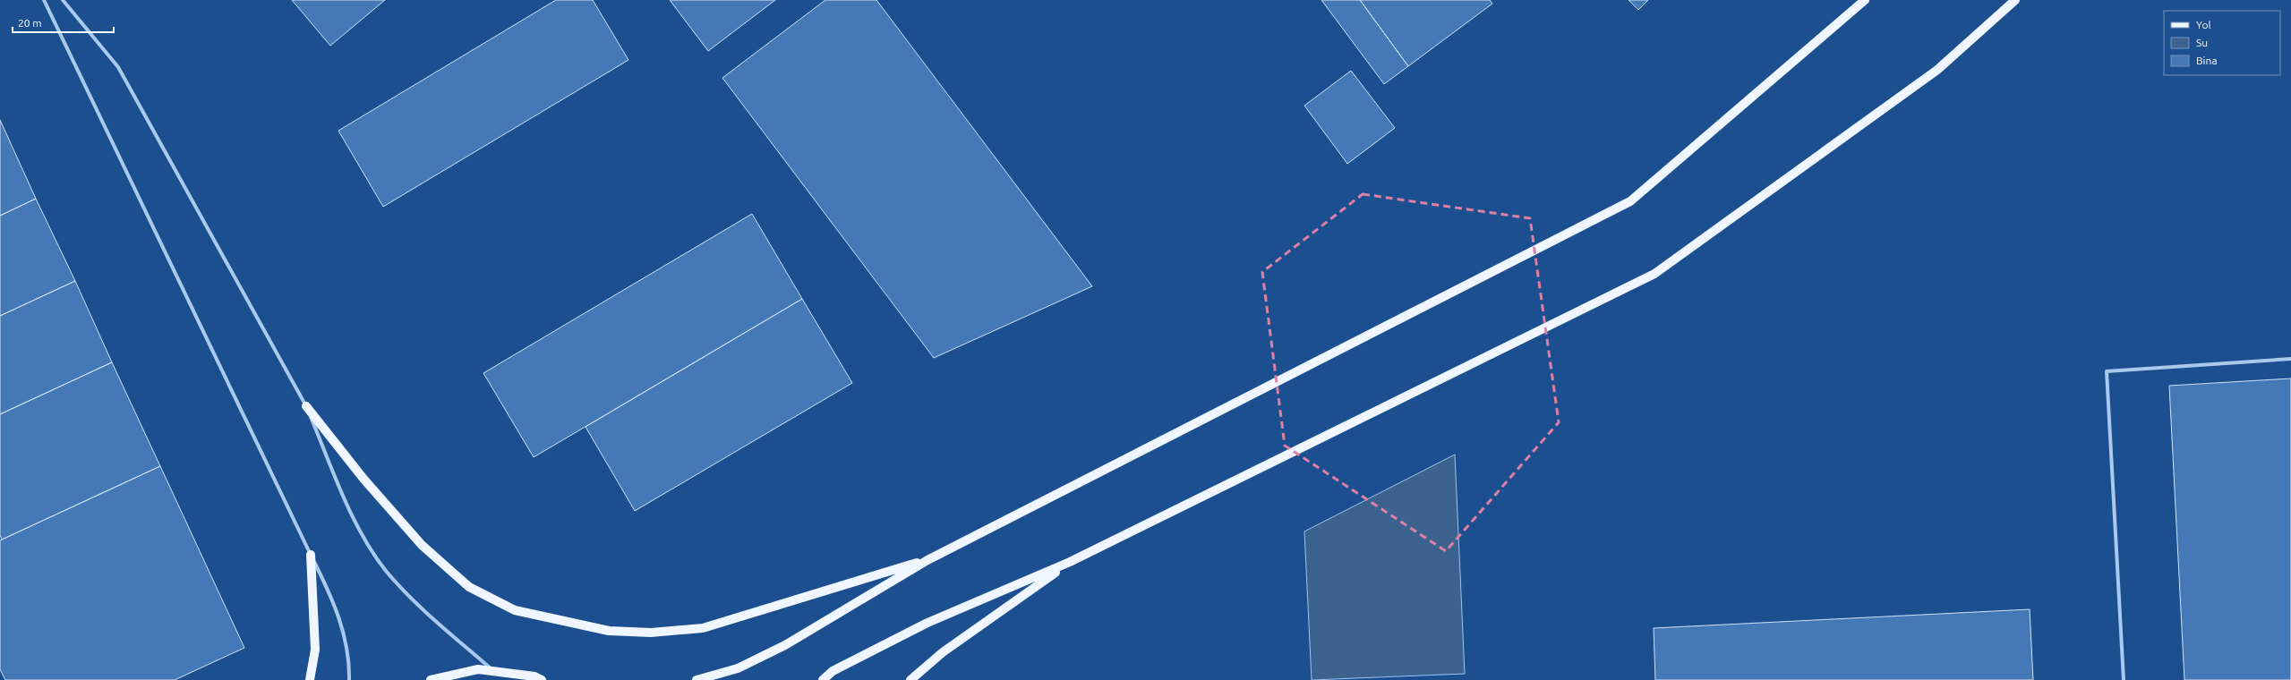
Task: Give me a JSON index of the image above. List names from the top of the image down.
{
  "legend": ["Yol", "Su", "Bina"],
  "scale_bar": "20 m"
}
